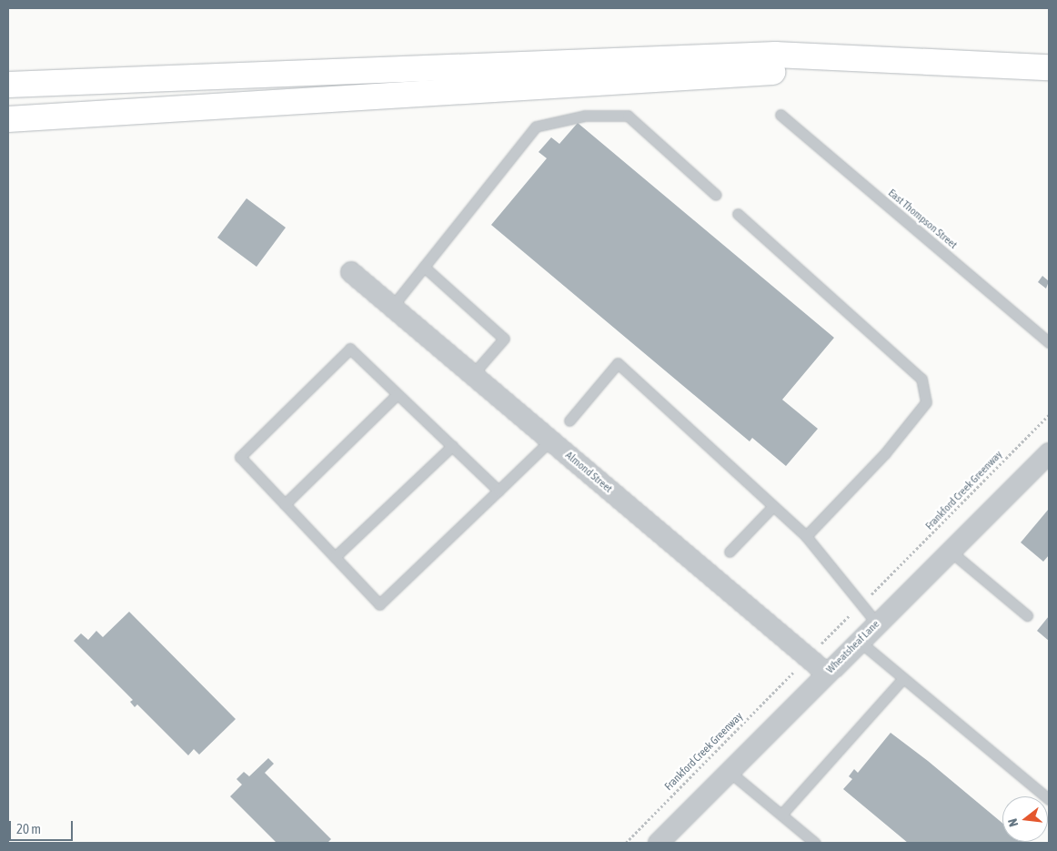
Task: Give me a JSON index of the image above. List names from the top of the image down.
{
  "streets": {
    "street": ["Almond Street", "Wheatsheaf Lane"],
    "lane": ["East Thompson Street"],
    "path": ["Frankford Creek Greenway"]
  },
  "crossings": [
    ["Almond Street", "Wheatsheaf Lane"]
  ],
  "scale_bar": "20 m",
  "north": "left"
}
